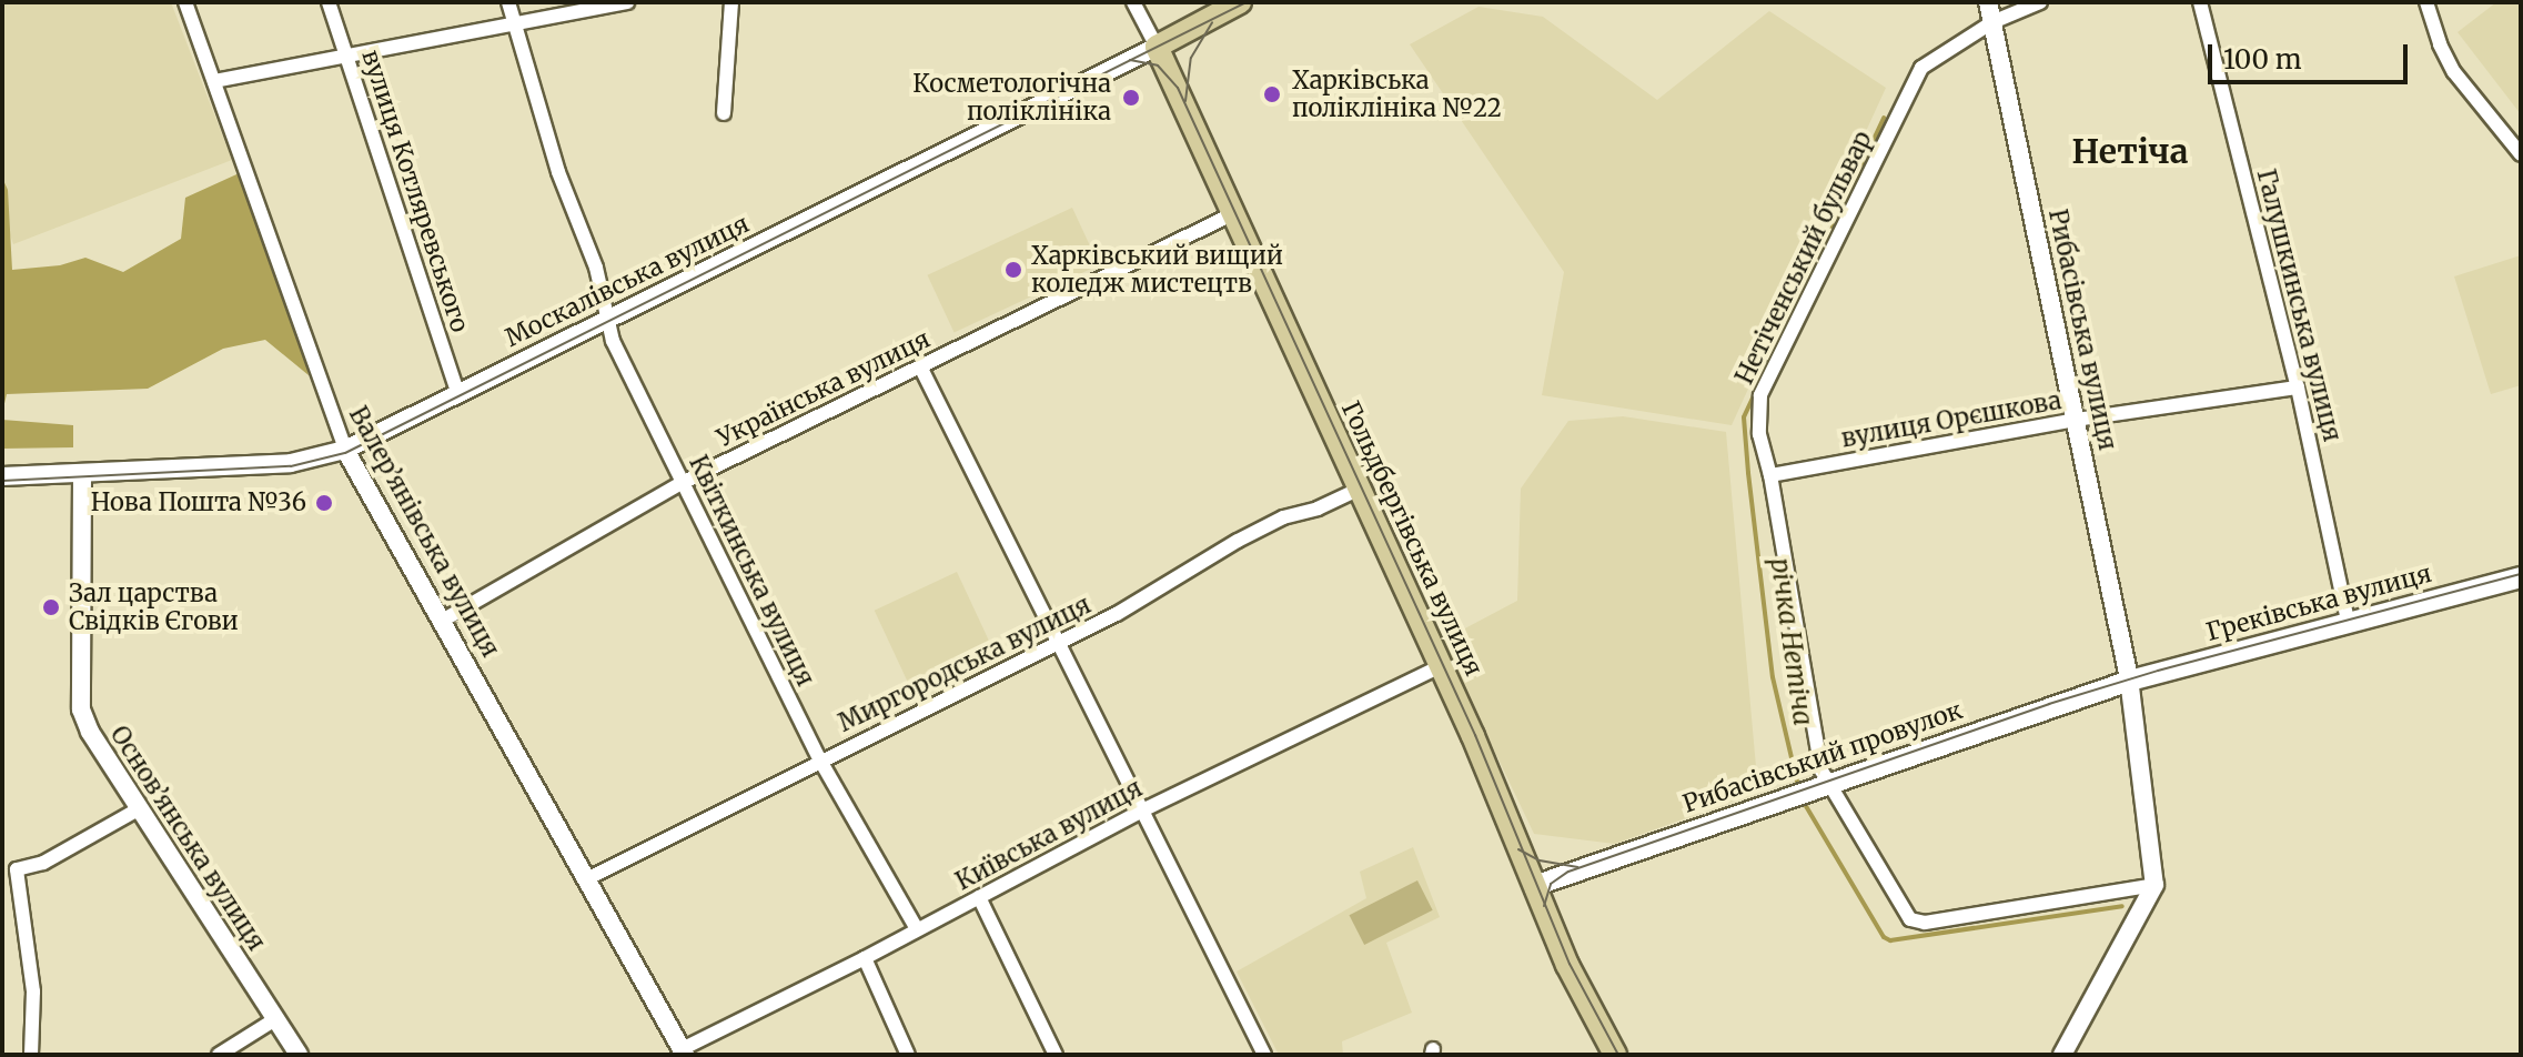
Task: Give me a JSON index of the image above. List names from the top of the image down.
{
  "streets": {
    "main road": [
      "Москалівська вулиця",
      "Гольдбергівська вулиця",
      "Греківська вулиця",
      "Рибасівський провулок"
    ],
    "street": [
      "вулиця Котляревського",
      "Нетіченський бульвар",
      "Галушкинська вулиця",
      "Рибасівська вулиця",
      "Українська вулиця",
      "вулиця Орєшкова",
      "Валер’янівська вулиця",
      "Квіткинська вулиця",
      "Миргородська вулиця",
      "Київська вулиця",
      "Основ’янська вулиця"
    ]
  },
  "crossings": [
    ["вулиця Котляревського", "Москалівська вулиця"],
    ["Нетіченський бульвар", "Рибасівська вулиця"],
    ["Нетіченський бульвар", "вулиця Орєшкова"],
    ["Нетіченський бульвар", "Рибасівський провулок"],
    ["Москалівська вулиця", "Валер’янівська вулиця"],
    ["Москалівська вулиця", "Гольдбергівська вулиця"],
    ["Москалівська вулиця", "Квіткинська вулиця"],
    ["Москалівська вулиця", "Основ’янська вулиця"],
    ["Галушкинська вулиця", "вулиця Орєшкова"],
    ["Галушкинська вулиця", "Греківська вулиця"],
    ["Рибасівська вулиця", "вулиця Орєшкова"],
    ["Рибасівська вулиця", "Греківська вулиця"],
    ["Рибасівська вулиця", "Рибасівський провулок"],
    ["Українська вулиця", "Валер’янівська вулиця"],
    ["Українська вулиця", "Гольдбергівська вулиця"],
    ["Українська вулиця", "Квіткинська вулиця"],
    ["Валер’янівська вулиця", "Миргородська вулиця"],
    ["Валер’янівська вулиця", "Київська вулиця"],
    ["Гольдбергівська вулиця", "Миргородська вулиця"],
    ["Гольдбергівська вулиця", "Рибасівський провулок"],
    ["Гольдбергівська вулиця", "Київська вулиця"],
    ["Квіткинська вулиця", "Миргородська вулиця"],
    ["Квіткинська вулиця", "Київська вулиця"],
    ["Греківська вулиця", "Рибасівський провулок"]
  ],
  "districts": ["Нетіча"],
  "water": ["річка Нетіча"],
  "places": [
    "Харківська поліклініка №22",
    "Косметологічна поліклініка",
    "Харківський вищий коледж мистецтв",
    "Нова Пошта №36",
    "Зал царства Свідків Єгови"
  ],
  "scale_bar": "100 m"
}
